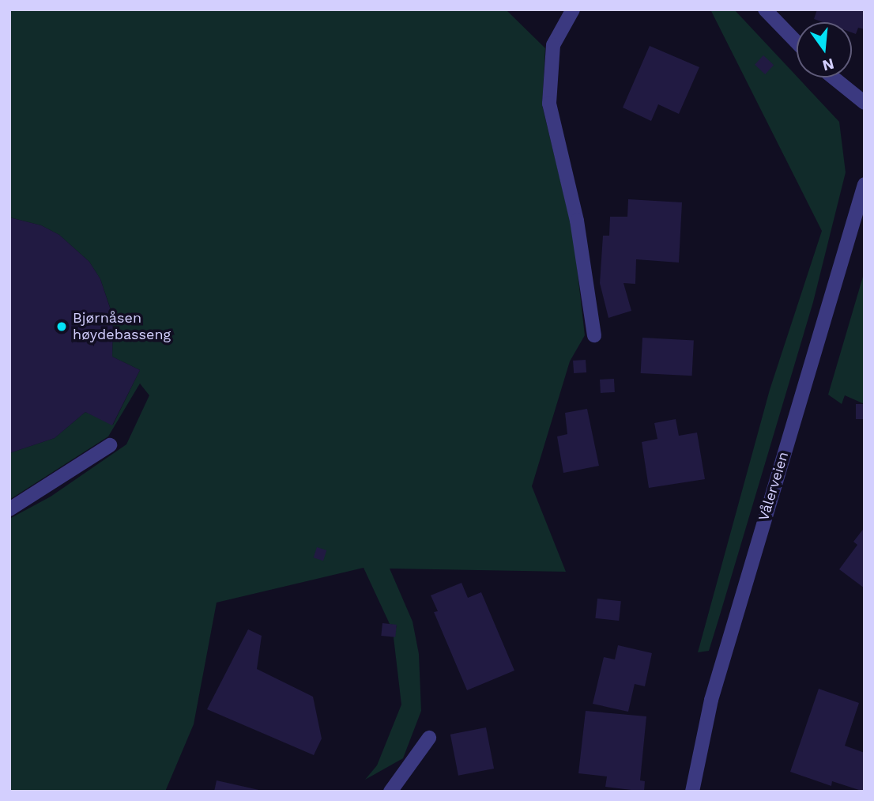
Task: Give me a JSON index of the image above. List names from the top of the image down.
{
  "streets": {
    "street": ["Vålerveien"]
  },
  "places": ["Bjørnåsen høydebasseng"],
  "north": "bottom"
}
